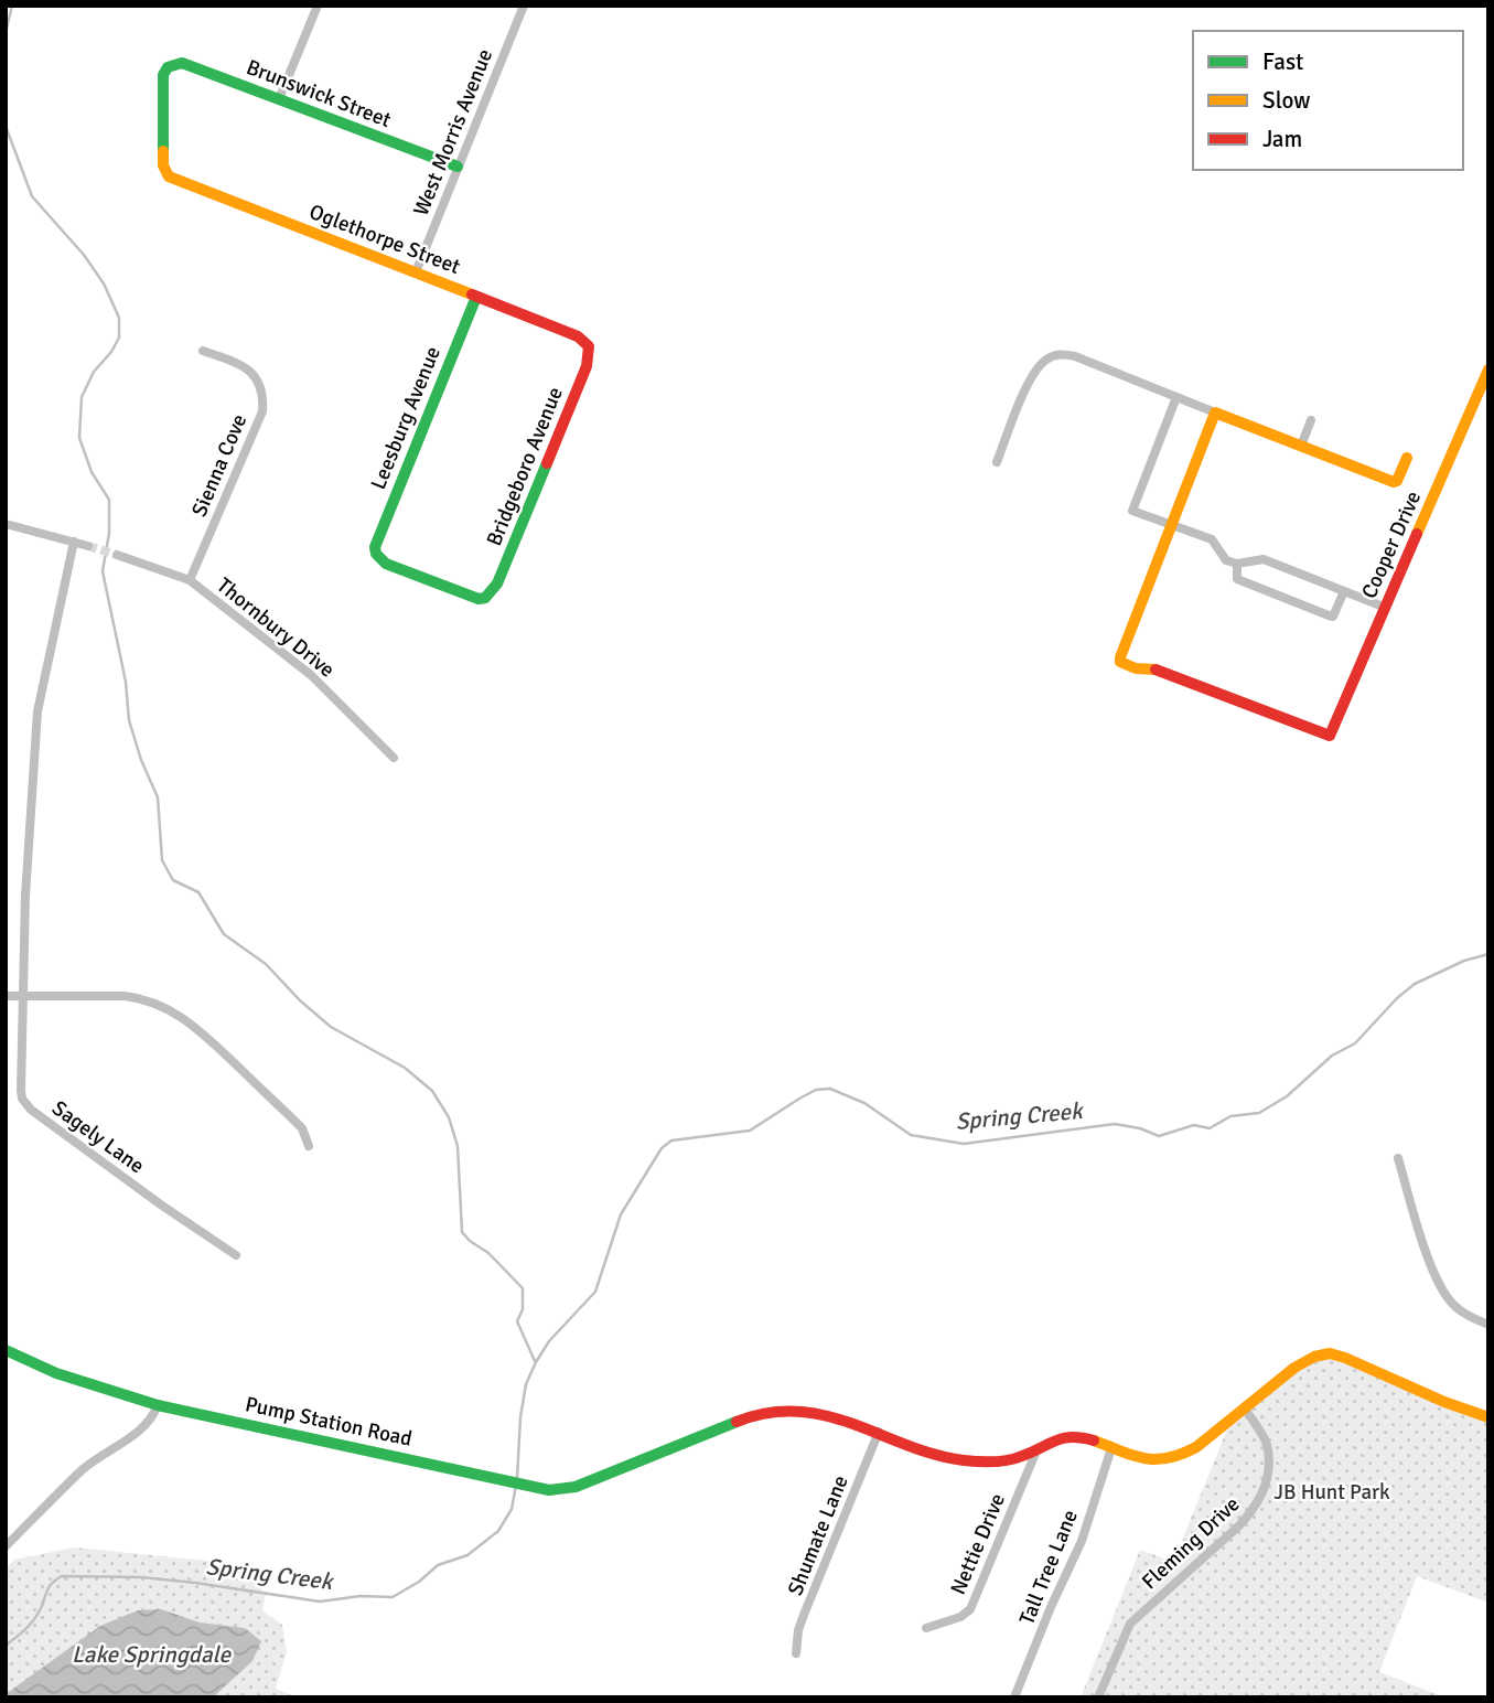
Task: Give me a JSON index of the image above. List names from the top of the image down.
{
  "streets": {
    "street": [
      "Brunswick Street",
      "West Morris Avenue",
      "Oglethorpe Street",
      "Leesburg Avenue",
      "Sienna Cove",
      "Bridgeboro Avenue",
      "Cooper Drive",
      "Thornbury Drive",
      "Sagely Lane",
      "Pump Station Road",
      "Shumate Lane",
      "Fleming Drive",
      "Nettie Drive",
      "Tall Tree Lane"
    ]
  },
  "crossings": [
    ["Brunswick Street", "West Morris Avenue"],
    ["Brunswick Street", "Oglethorpe Street"],
    ["West Morris Avenue", "Oglethorpe Street"],
    ["Oglethorpe Street", "Leesburg Avenue"],
    ["Oglethorpe Street", "Bridgeboro Avenue"],
    ["Leesburg Avenue", "Bridgeboro Avenue"],
    ["Sienna Cove", "Thornbury Drive"],
    ["Pump Station Road", "Shumate Lane"],
    ["Pump Station Road", "Fleming Drive"],
    ["Pump Station Road", "Nettie Drive"],
    ["Pump Station Road", "Tall Tree Lane"]
  ],
  "water": ["Spring Creek", "Lake Springdale"],
  "parks": ["JB Hunt Park"],
  "legend": ["Fast", "Slow", "Jam"]
}
